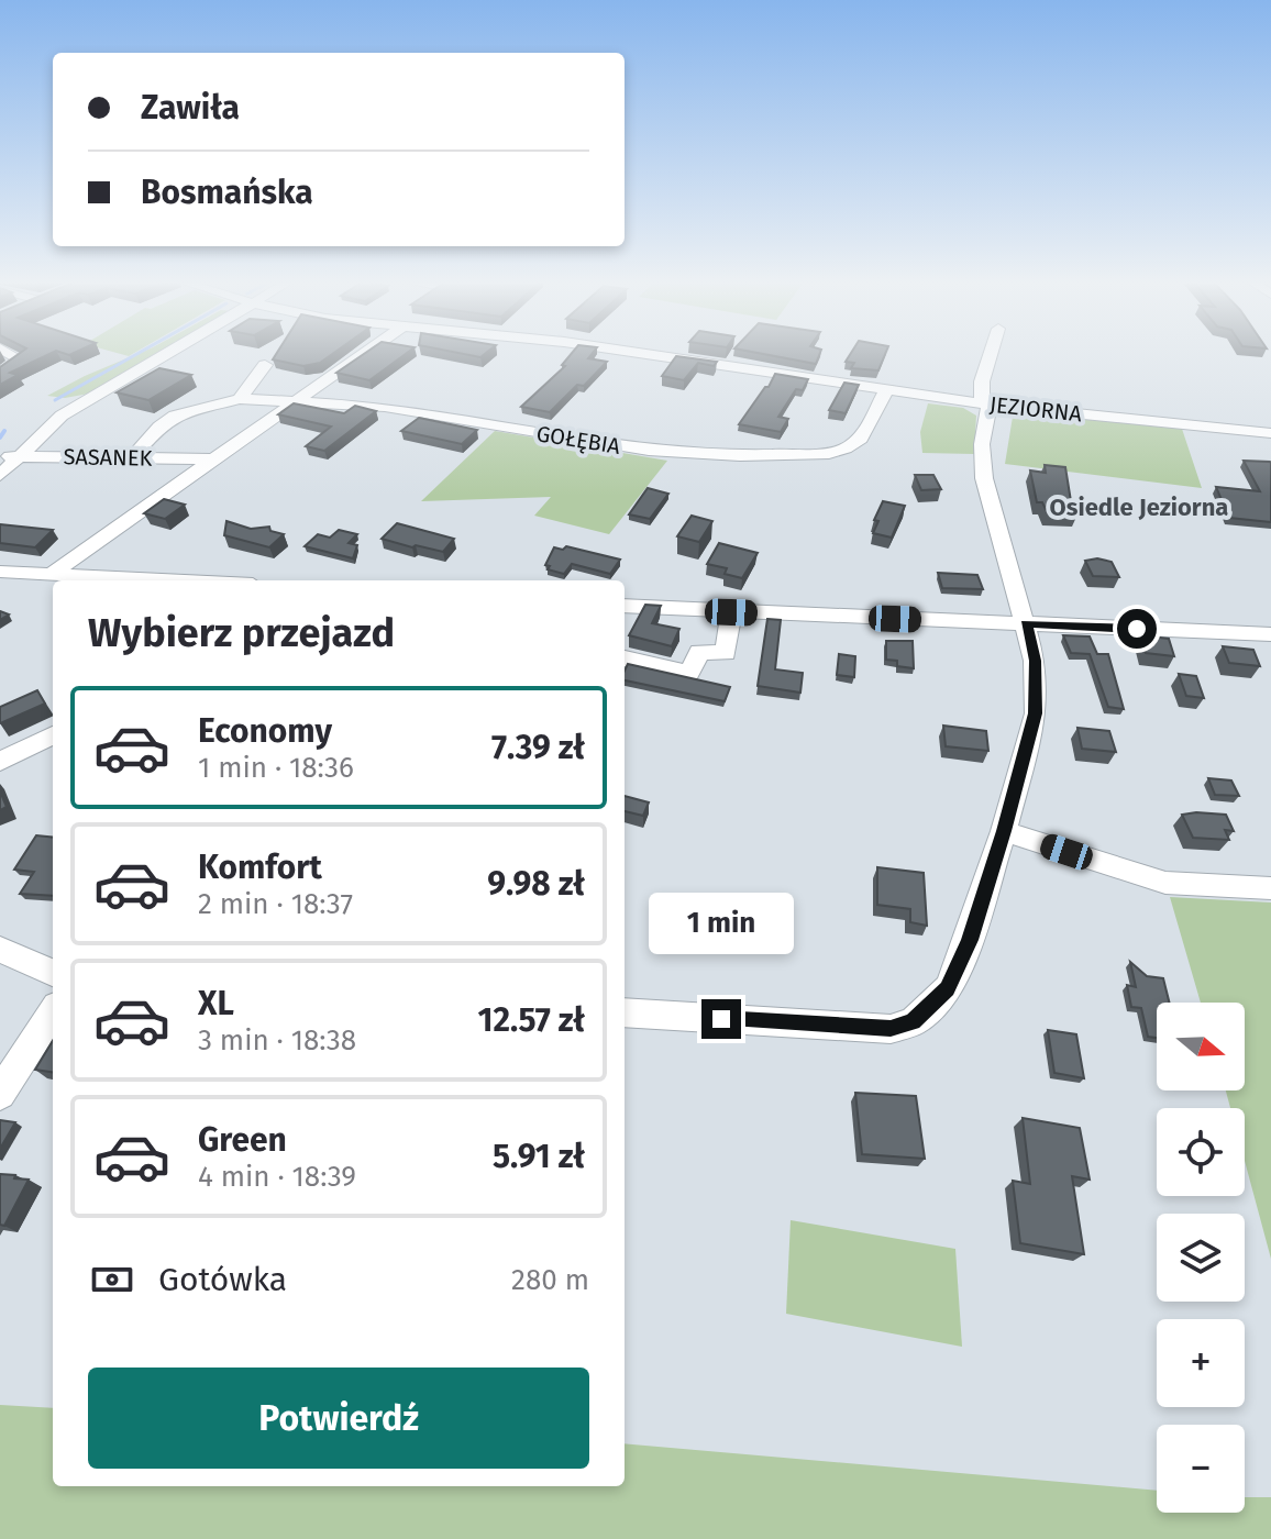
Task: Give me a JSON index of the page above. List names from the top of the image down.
{
  "streets": {
    "street": ["JEZIORNA", "GOŁĘBIA", "SASANEK"]
  },
  "crossings": [
    ["JEZIORNA", "GOŁĘBIA"],
    ["GOŁĘBIA", "SASANEK"]
  ],
  "districts": ["Osiedle Jeziorna"],
  "north": "right",
  "page": {
    "banner": ["Zawiła", "Bosmańska"],
    "heading": "Wybierz przejazd",
    "list": [
      {
        "name": "Economy",
        "note": "1 min · 18:36",
        "value": "7.39 zł"
      },
      {
        "name": "Komfort",
        "note": "2 min · 18:37",
        "value": "9.98 zł"
      },
      {
        "name": "XL",
        "note": "3 min · 18:38",
        "value": "12.57 zł"
      },
      {
        "name": "Green",
        "note": "4 min · 18:39",
        "value": "5.91 zł"
      }
    ],
    "bubble": "1 min",
    "map_buttons": ["+", "−"],
    "pay": ["Gotówka", "280 m"],
    "buttons": "Potwierdź"
  }
}
